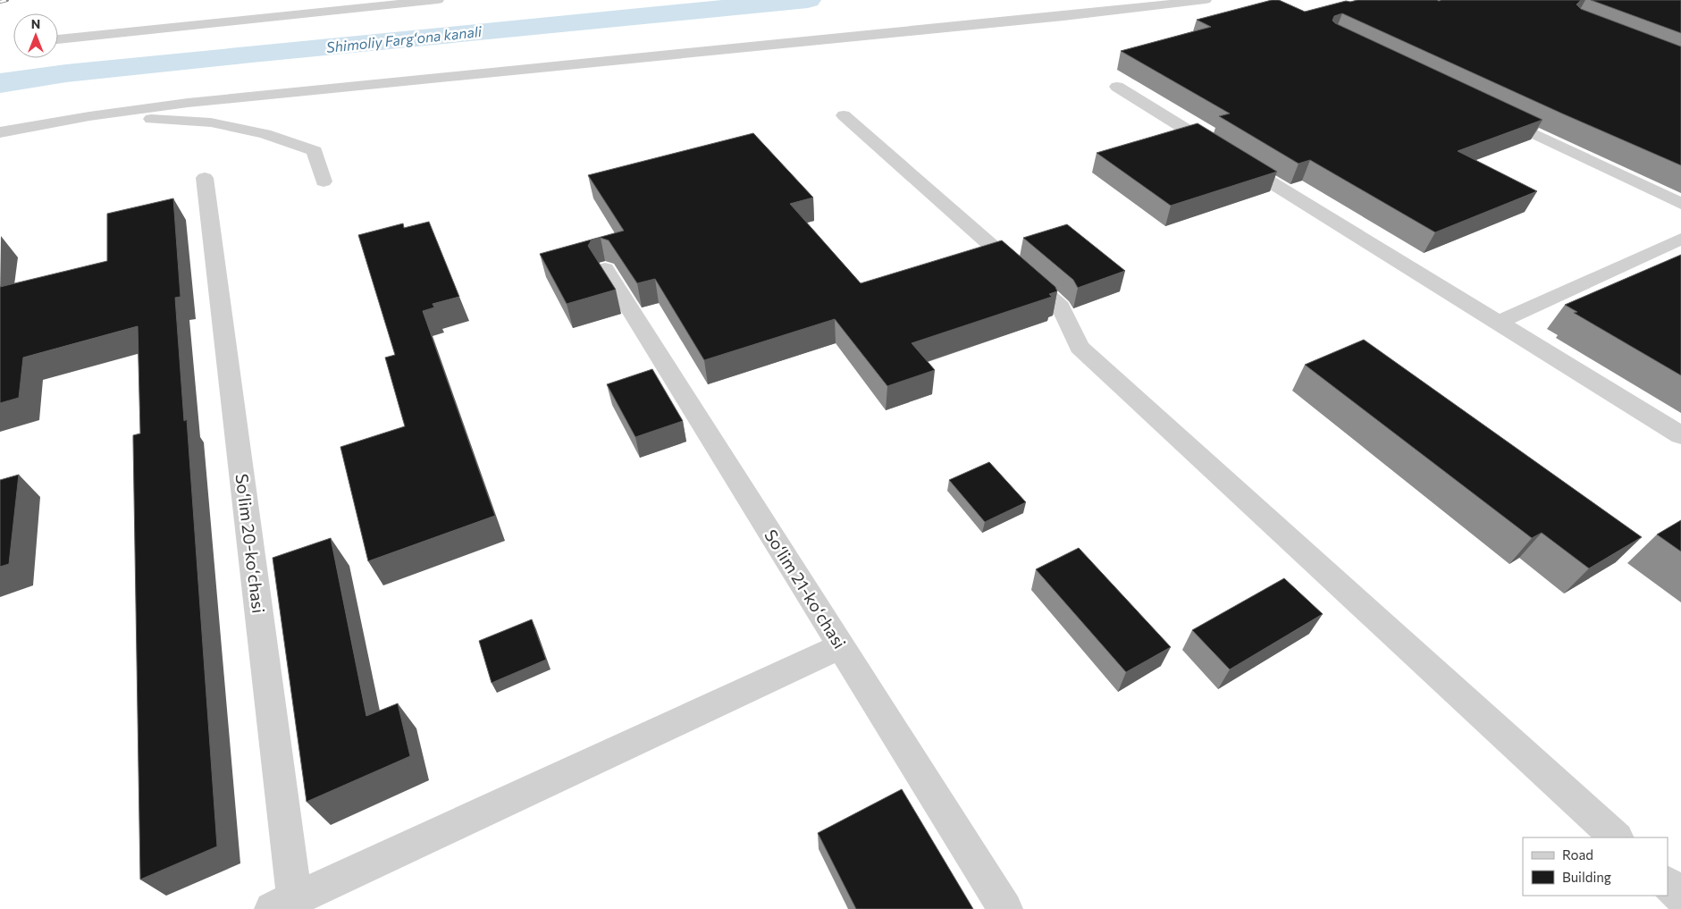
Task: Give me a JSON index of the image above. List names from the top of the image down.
{
  "streets": {
    "street": ["Soʻlim 20-koʻchasi", "Soʻlim 21-koʻchasi"]
  },
  "water": ["Shimoliy Fargʻona kanali"],
  "legend": ["Road", "Building"],
  "north": "top"
}
